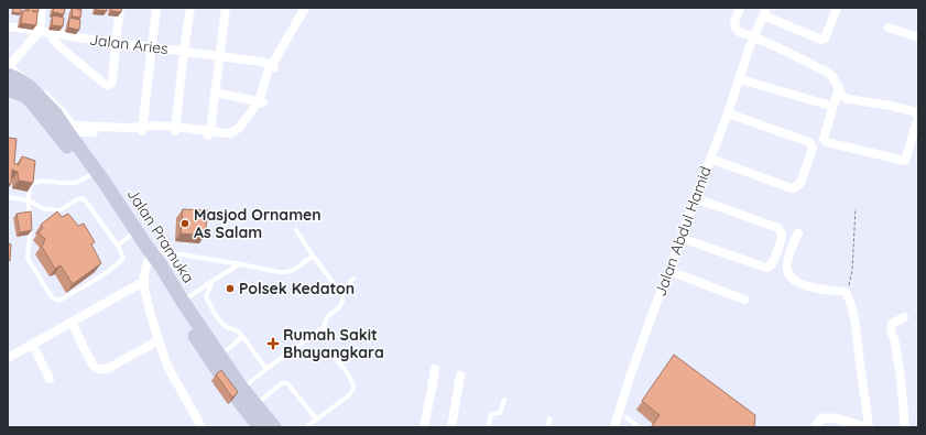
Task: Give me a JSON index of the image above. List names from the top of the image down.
{
  "streets": {
    "main road": ["Jalan Pramuka"],
    "street": ["Jalan Aries", "Jalan Abdul Hamid"]
  },
  "places": {
    "other": ["Masjod Ornamen As Salam", "Polsek Kedaton"],
    "health": ["Rumah Sakit Bhayangkara"]
  }
}
